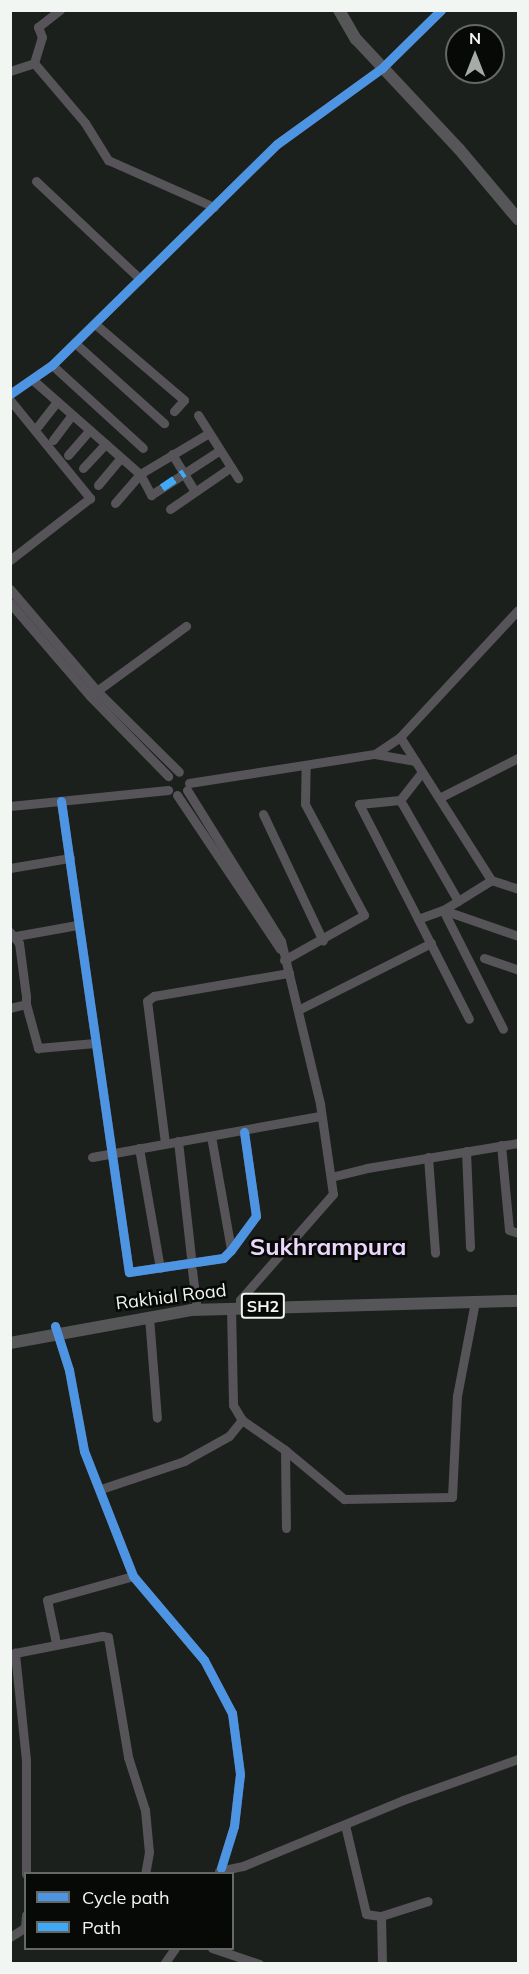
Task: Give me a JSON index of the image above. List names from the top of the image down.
{
  "streets": {
    "main road": ["Rakhial Road", "SH2"]
  },
  "districts": ["Sukhrampura"],
  "legend": ["Cycle path", "Path"],
  "north": "top"
}
